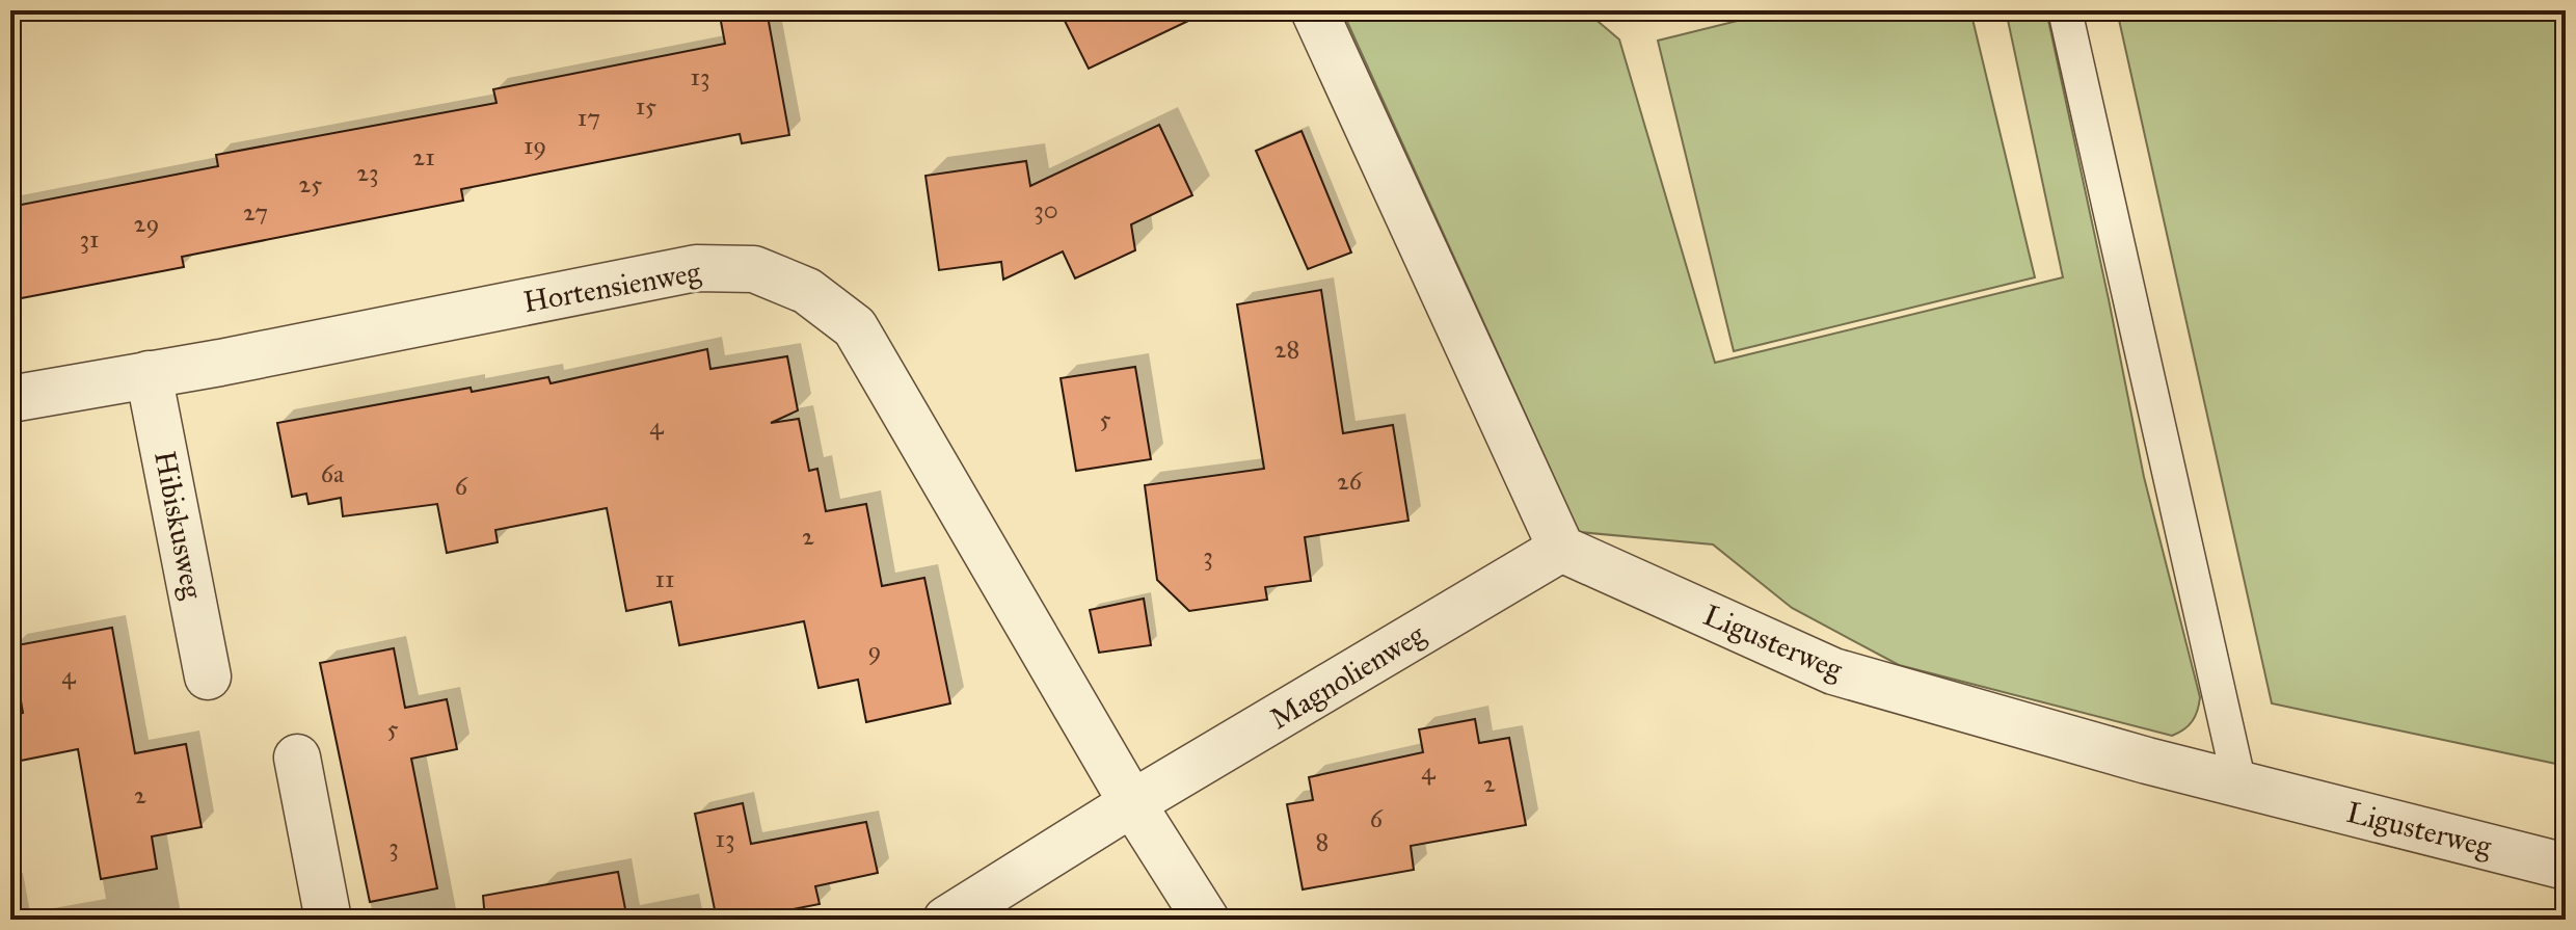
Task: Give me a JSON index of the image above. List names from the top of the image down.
{
  "streets": {
    "street": [
      "Hortensienweg",
      "Hibiskusweg",
      "Ligusterweg",
      "Magnolienweg"
    ]
  },
  "crossings": [
    ["Hortensienweg", "Hibiskusweg"],
    ["Hortensienweg", "Magnolienweg"],
    ["Ligusterweg", "Magnolienweg"]
  ],
  "house_numbers": [
    "13",
    "15",
    "17",
    "19",
    "21",
    "23",
    "25",
    "30",
    "27",
    "29",
    "31",
    "28",
    "5",
    "4",
    "6a",
    "26",
    "6",
    "2",
    "3",
    "11",
    "9",
    "4",
    "5",
    "4",
    "2",
    "2",
    "6",
    "13",
    "8",
    "3"
  ]
}
